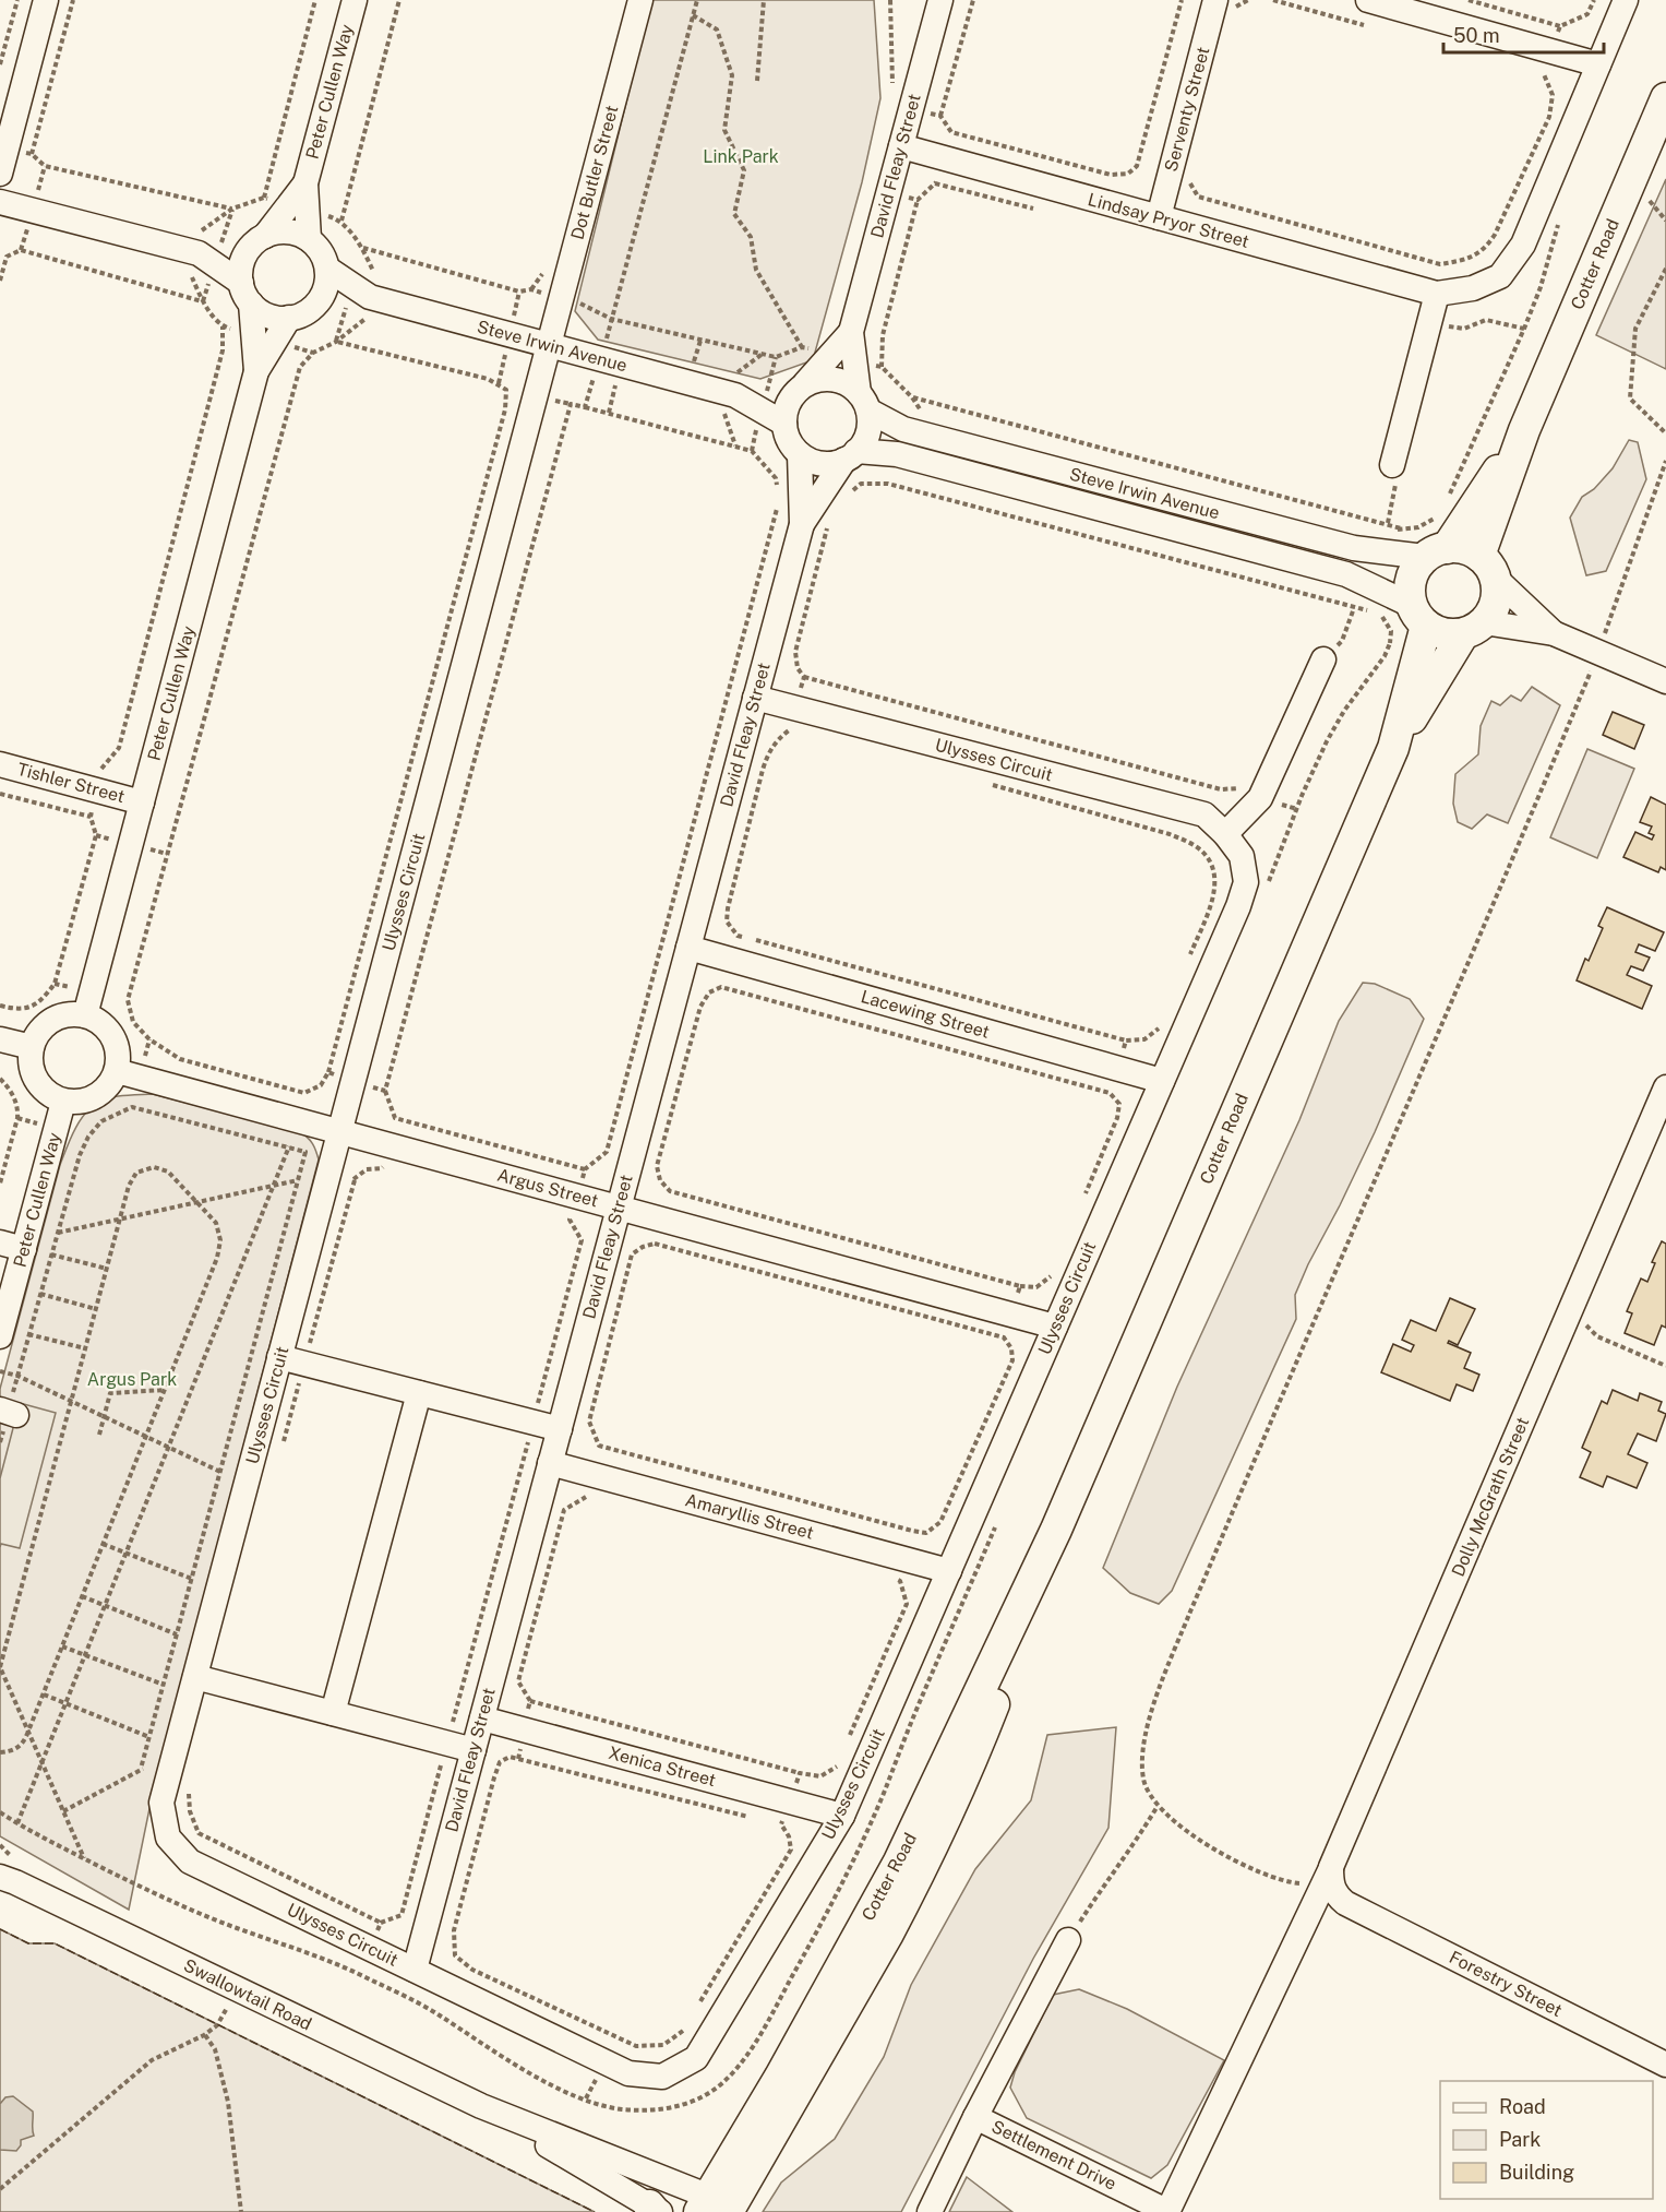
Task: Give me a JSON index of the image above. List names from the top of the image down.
{
  "streets": {
    "main road": ["Cotter Road"],
    "street": [
      "Peter Cullen Way",
      "Serventy Street",
      "David Fleay Street",
      "Dot Butler Street",
      "Lindsay Pryor Street",
      "Steve Irwin Avenue",
      "Ulysses Circuit",
      "Tishler Street",
      "Lacewing Street",
      "Argus Street",
      "Dolly McGrath Street",
      "Amaryllis Street",
      "Xenica Street",
      "Forestry Street",
      "Swallowtail Road",
      "Settlement Drive"
    ]
  },
  "crossings": [
    ["Peter Cullen Way", "Steve Irwin Avenue"],
    ["Peter Cullen Way", "Tishler Street"],
    ["Peter Cullen Way", "Argus Street"],
    ["Serventy Street", "Lindsay Pryor Street"],
    ["David Fleay Street", "Lindsay Pryor Street"],
    ["David Fleay Street", "Steve Irwin Avenue"],
    ["David Fleay Street", "Ulysses Circuit"],
    ["David Fleay Street", "Lacewing Street"],
    ["David Fleay Street", "Argus Street"],
    ["David Fleay Street", "Amaryllis Street"],
    ["David Fleay Street", "Xenica Street"],
    ["Dot Butler Street", "Steve Irwin Avenue"],
    ["Dot Butler Street", "Ulysses Circuit"],
    ["Cotter Road", "Steve Irwin Avenue"],
    ["Cotter Road", "Swallowtail Road"],
    ["Steve Irwin Avenue", "Ulysses Circuit"],
    ["Ulysses Circuit", "Lacewing Street"],
    ["Ulysses Circuit", "Argus Street"],
    ["Ulysses Circuit", "Amaryllis Street"],
    ["Ulysses Circuit", "Xenica Street"],
    ["Dolly McGrath Street", "Forestry Street"],
    ["Dolly McGrath Street", "Settlement Drive"]
  ],
  "parks": ["Link Park", "Argus Park"],
  "legend": ["Road", "Park", "Building"],
  "scale_bar": "50 m"
}
